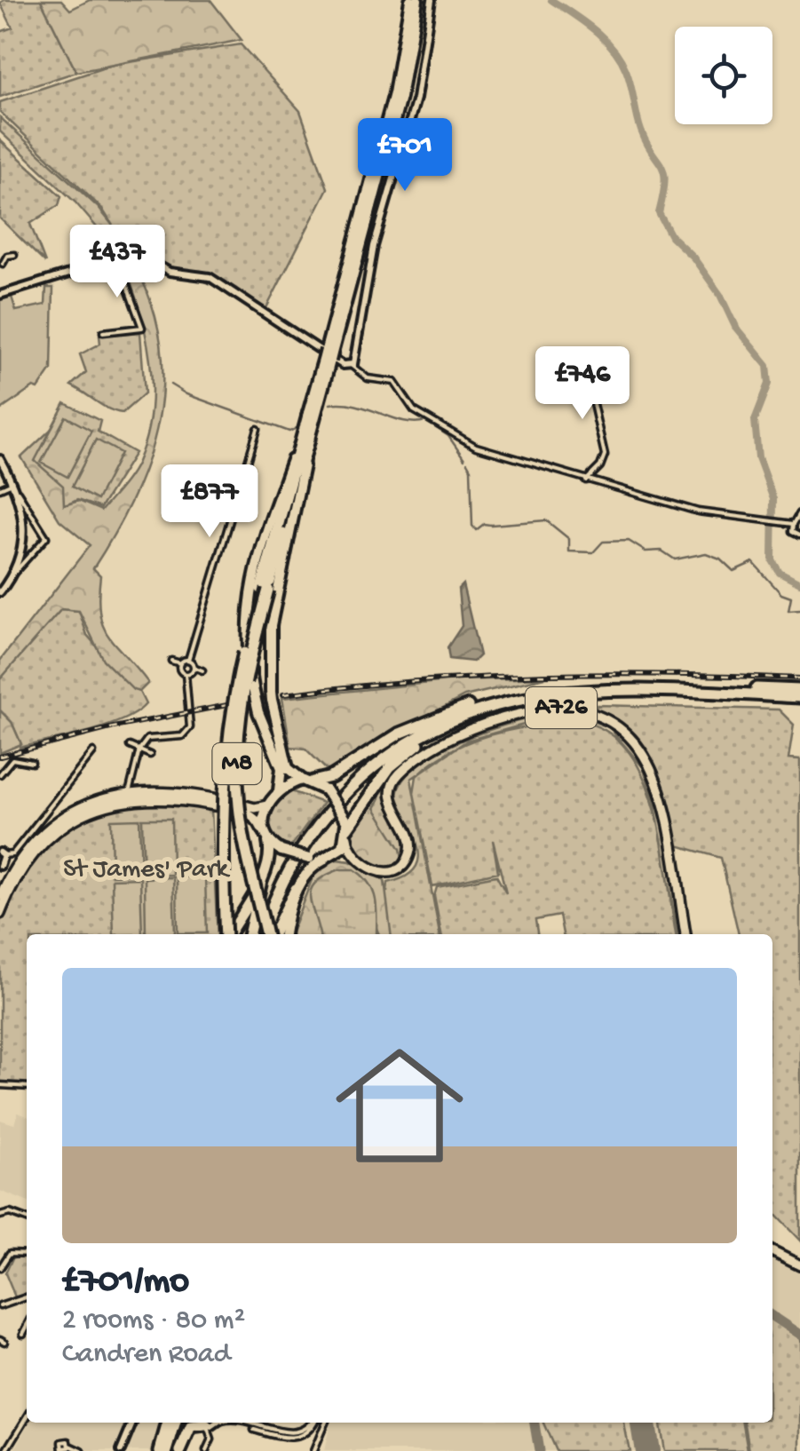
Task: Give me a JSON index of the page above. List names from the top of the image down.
{
  "streets": {
    "highway": ["M8"],
    "main road": ["A726"]
  },
  "parks": ["St James' Park"],
  "page": {
    "price": [
      "£701",
      "£437",
      "£746",
      "£877"
    ],
    "list": [
      {
        "name": "£701/mo",
        "note": "2 rooms · 80 m² · Candren Road"
      }
    ]
  }
}
